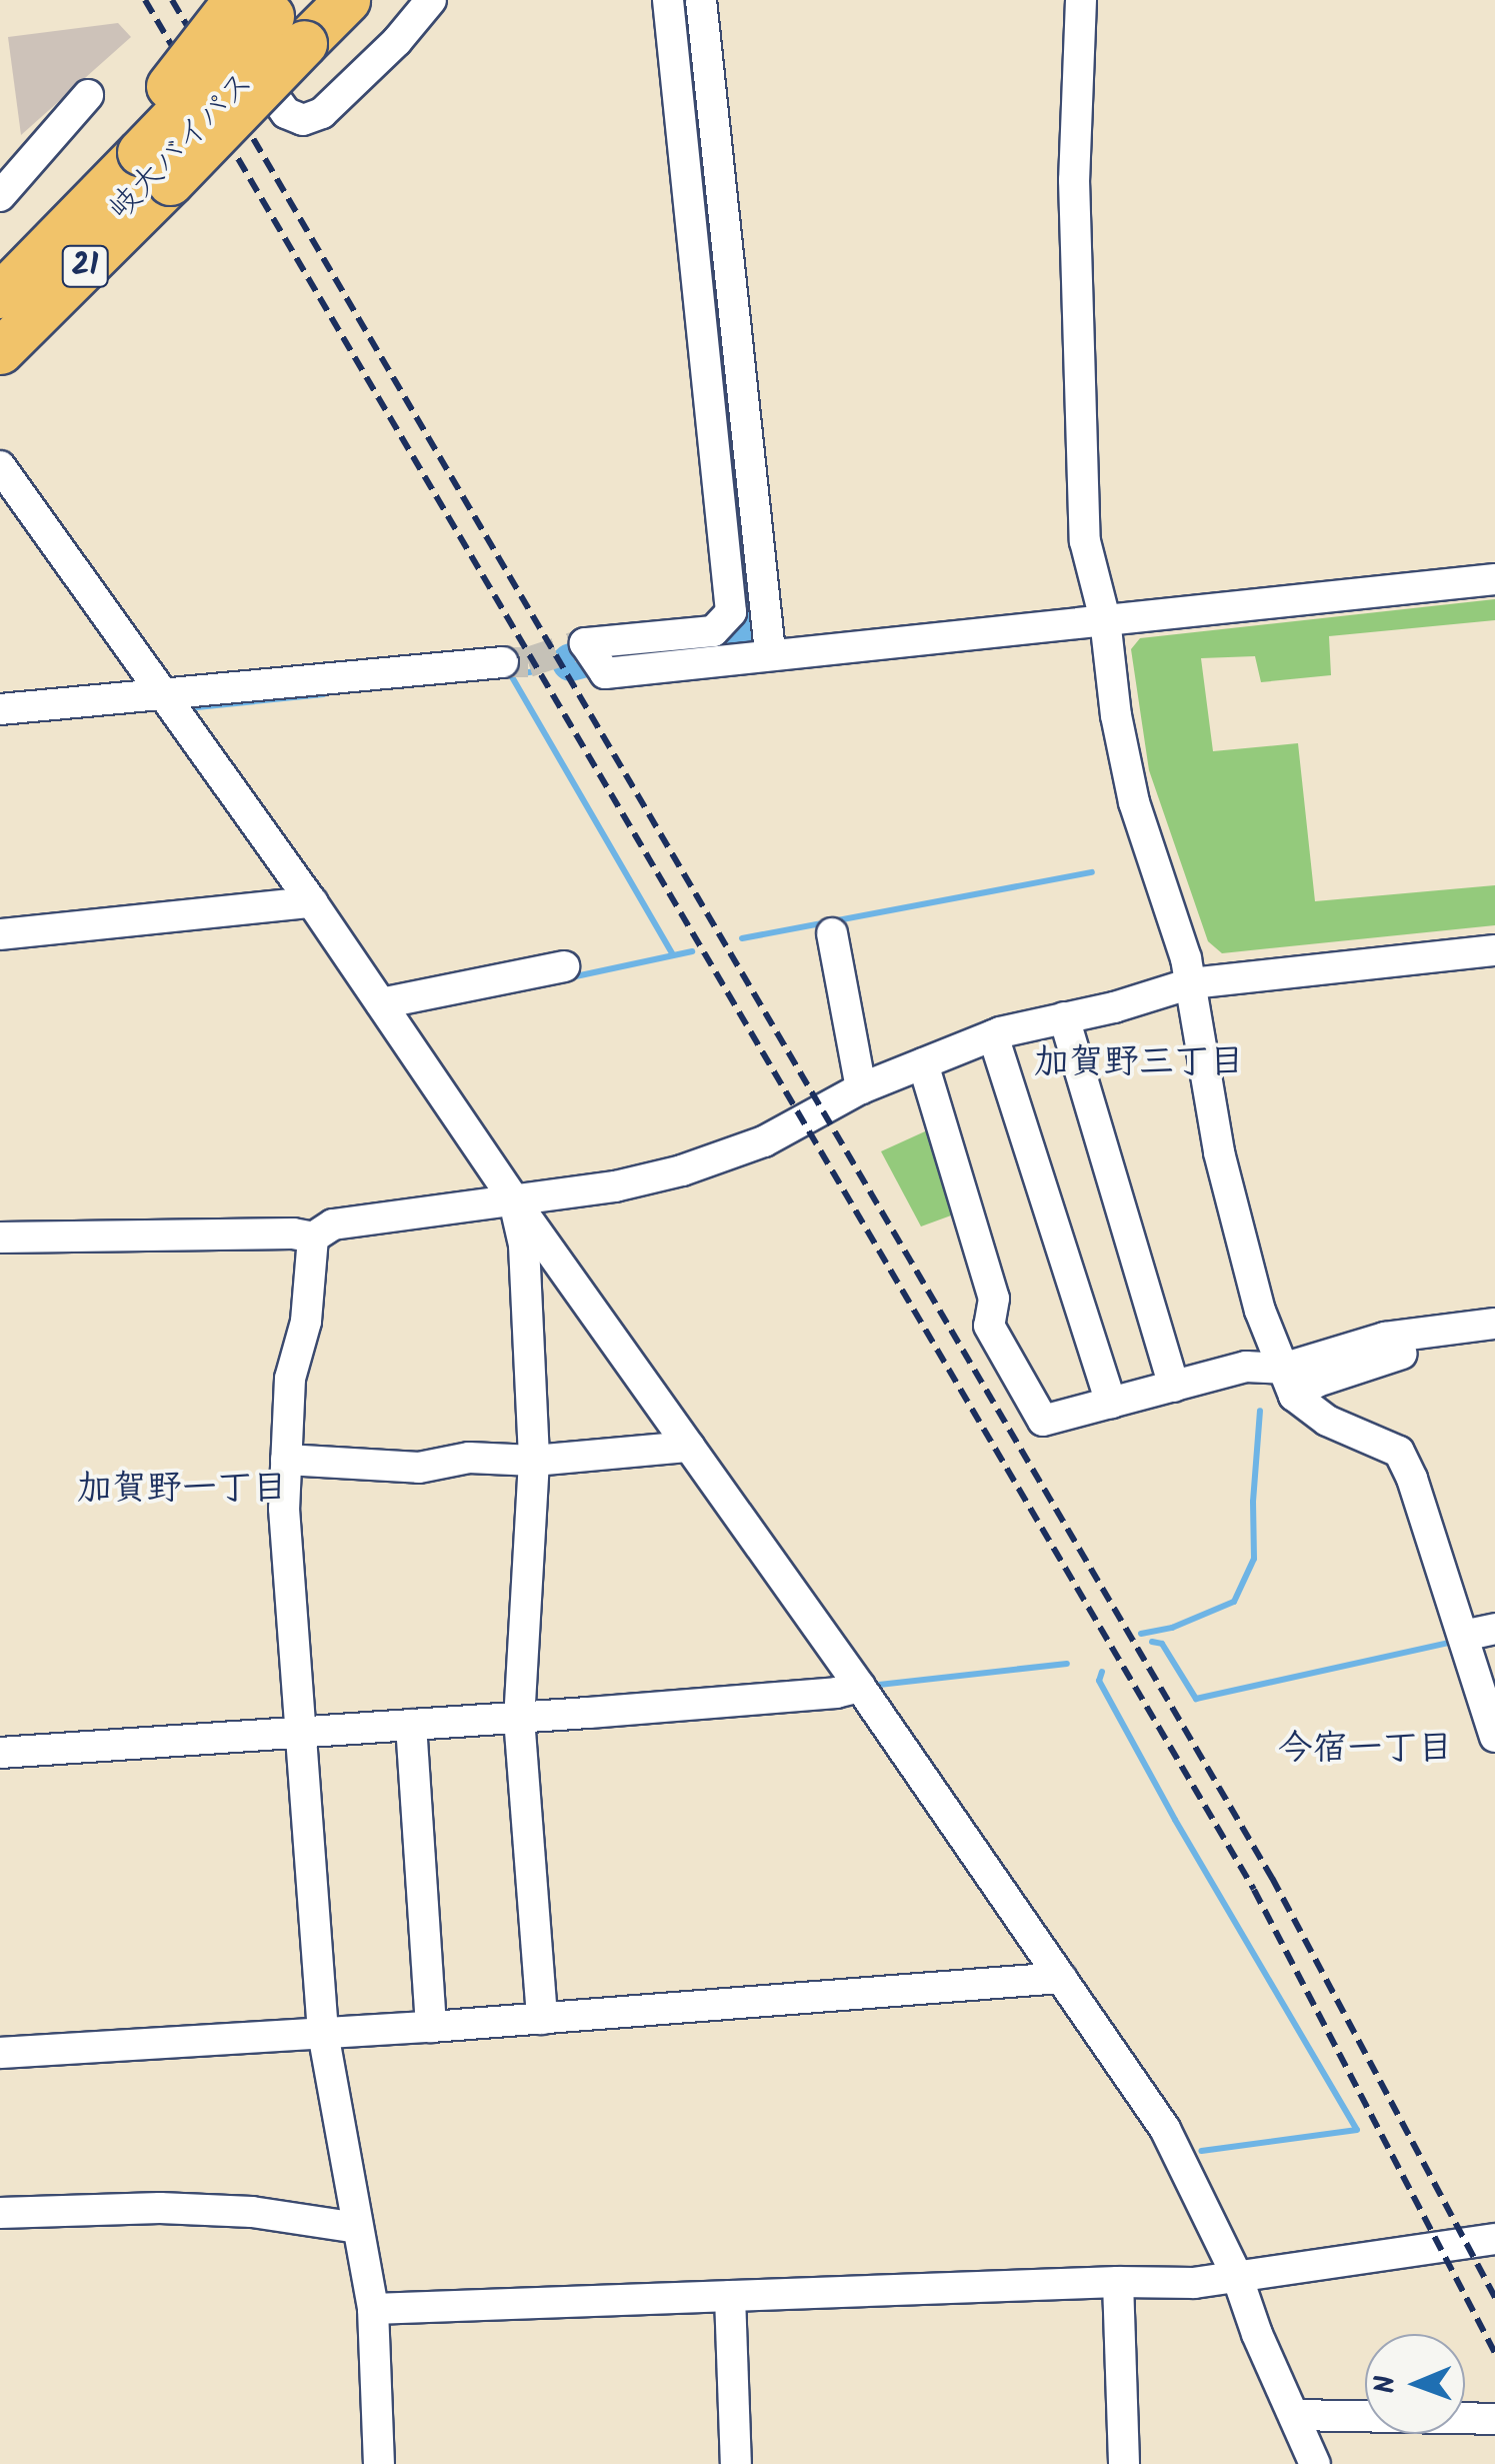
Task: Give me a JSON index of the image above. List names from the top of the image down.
{
  "streets": {
    "highway": ["岐大バイパス", "21"]
  },
  "crossings": [
    ["岐大バイパス", "21"]
  ],
  "districts": ["加賀野三丁目", "加賀野一丁目", "今宿一丁目"],
  "north": "left"
}
